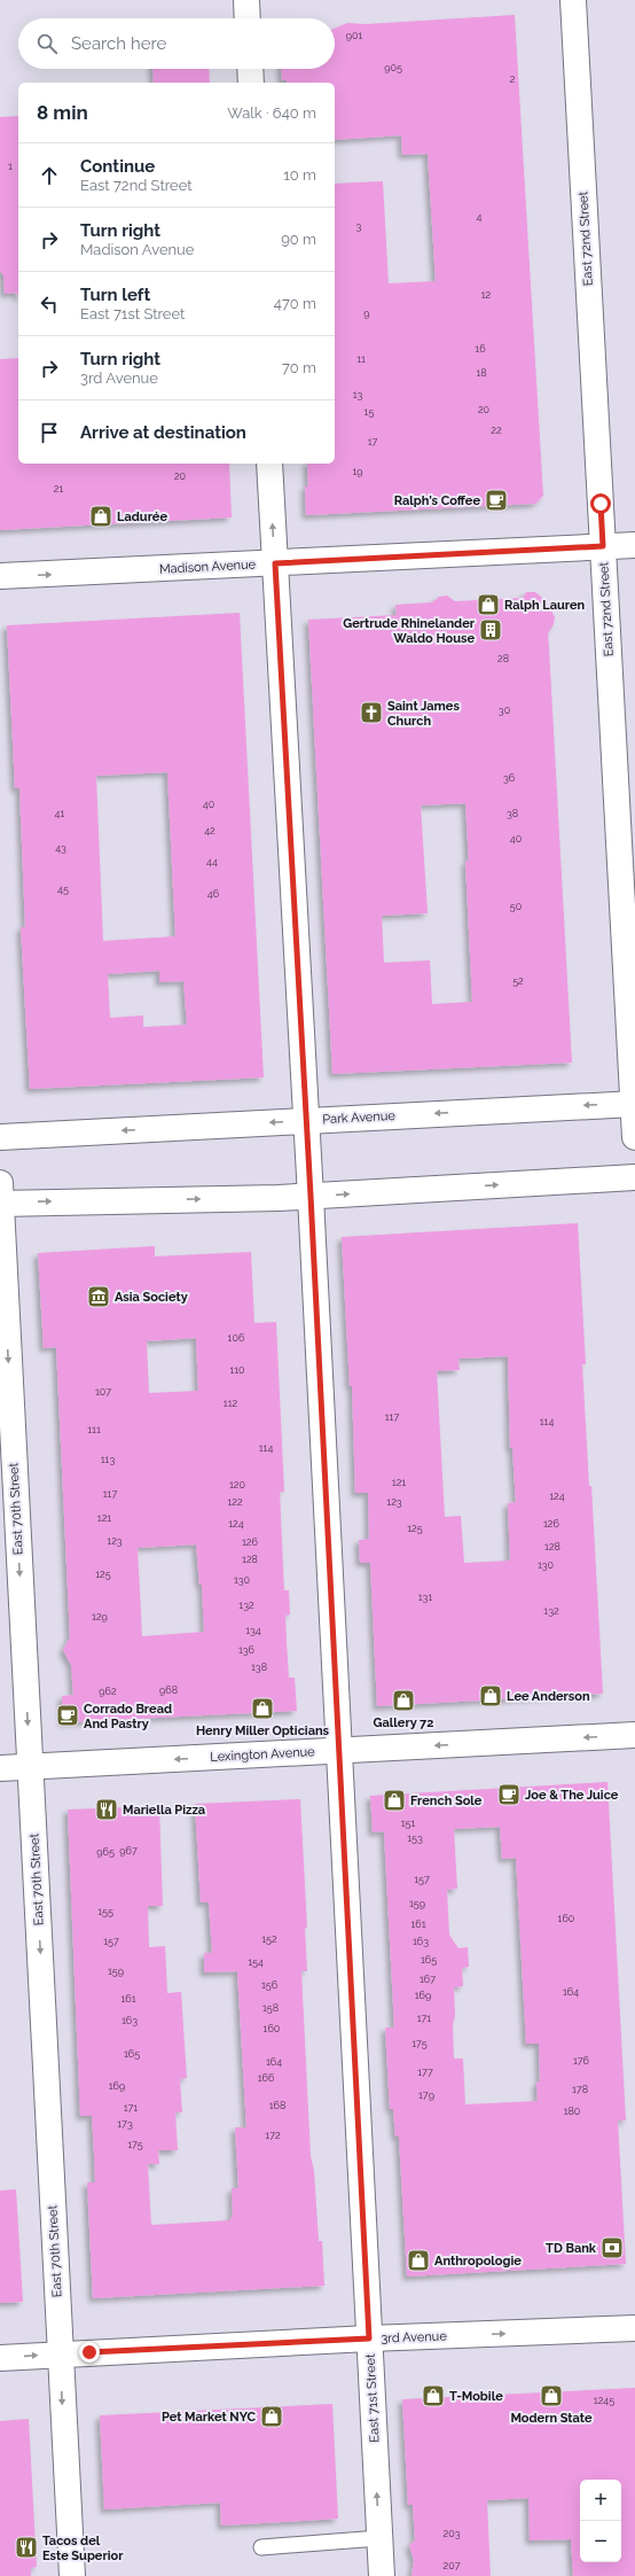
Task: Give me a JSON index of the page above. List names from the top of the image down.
{
  "streets": {
    "main road": [
      "East 72nd Street",
      "Madison Avenue",
      "Park Avenue",
      "East 70th Street",
      "Lexington Avenue",
      "3rd Avenue",
      "East 71st Street"
    ]
  },
  "crossings": [
    ["East 72nd Street", "Madison Avenue"],
    ["East 72nd Street", "Park Avenue"],
    ["Madison Avenue", "East 71st Street"],
    ["Park Avenue", "East 71st Street"],
    ["East 70th Street", "Lexington Avenue"],
    ["East 70th Street", "3rd Avenue"],
    ["Lexington Avenue", "East 71st Street"],
    ["3rd Avenue", "East 71st Street"]
  ],
  "one_way": [
    "Madison Avenue",
    "East 70th Street",
    "Lexington Avenue",
    "3rd Avenue"
  ],
  "places": {
    "cafe": ["Ralph's Coffee", "Corrado Bread And Pastry", "Joe & The Juice"],
    "shop": [
      "Ladurée",
      "Ralph Lauren",
      "Lee Anderson",
      "Gallery 72",
      "Henry Miller Opticians",
      "French Sole",
      "Anthropologie",
      "T-Mobile",
      "Modern State",
      "Pet Market NYC"
    ],
    "building": ["Gertrude Rhinelander Waldo House"],
    "church": ["Saint James Church"],
    "museum": ["Asia Society"],
    "restaurant": ["Mariella Pizza", "Tacos del Este Superior"],
    "bank": ["TD Bank"]
  },
  "house_numbers": [
    "901",
    "905",
    "2",
    "1",
    "4",
    "3",
    "12",
    "9",
    "16",
    "11",
    "18",
    "13",
    "20",
    "15",
    "22",
    "17",
    "19",
    "20",
    "21",
    "28",
    "30",
    "36",
    "40",
    "41",
    "38",
    "42",
    "40",
    "43",
    "44",
    "45",
    "46",
    "50",
    "52",
    "106",
    "110",
    "107",
    "112",
    "117",
    "114",
    "111",
    "114",
    "113",
    "121",
    "120",
    "117",
    "124",
    "122",
    "123",
    "121",
    "124",
    "126",
    "125",
    "123",
    "126",
    "128",
    "128",
    "130",
    "125",
    "130",
    "131",
    "132",
    "132",
    "129",
    "134",
    "136",
    "138",
    "968",
    "962",
    "151",
    "153",
    "967",
    "965",
    "157",
    "159",
    "155",
    "160",
    "161",
    "152",
    "157",
    "163",
    "165",
    "154",
    "159",
    "167",
    "156",
    "164",
    "169",
    "161",
    "158",
    "171",
    "163",
    "160",
    "175",
    "165",
    "176",
    "164",
    "177",
    "166",
    "169",
    "178",
    "179",
    "168",
    "171",
    "180",
    "173",
    "172",
    "175",
    "1245",
    "203",
    "207"
  ],
  "page": {
    "search": "Search here",
    "heading": ["8 min", "Walk · 640 m"],
    "list": [
      ["Continue", "East 72nd Street", "10 m"],
      ["Turn right", "Madison Avenue", "90 m"],
      ["Turn left", "East 71st Street", "470 m"],
      ["Turn right", "3rd Avenue", "70 m"],
      "Arrive at destination"
    ],
    "map_buttons": ["+", "−"]
  }
}
